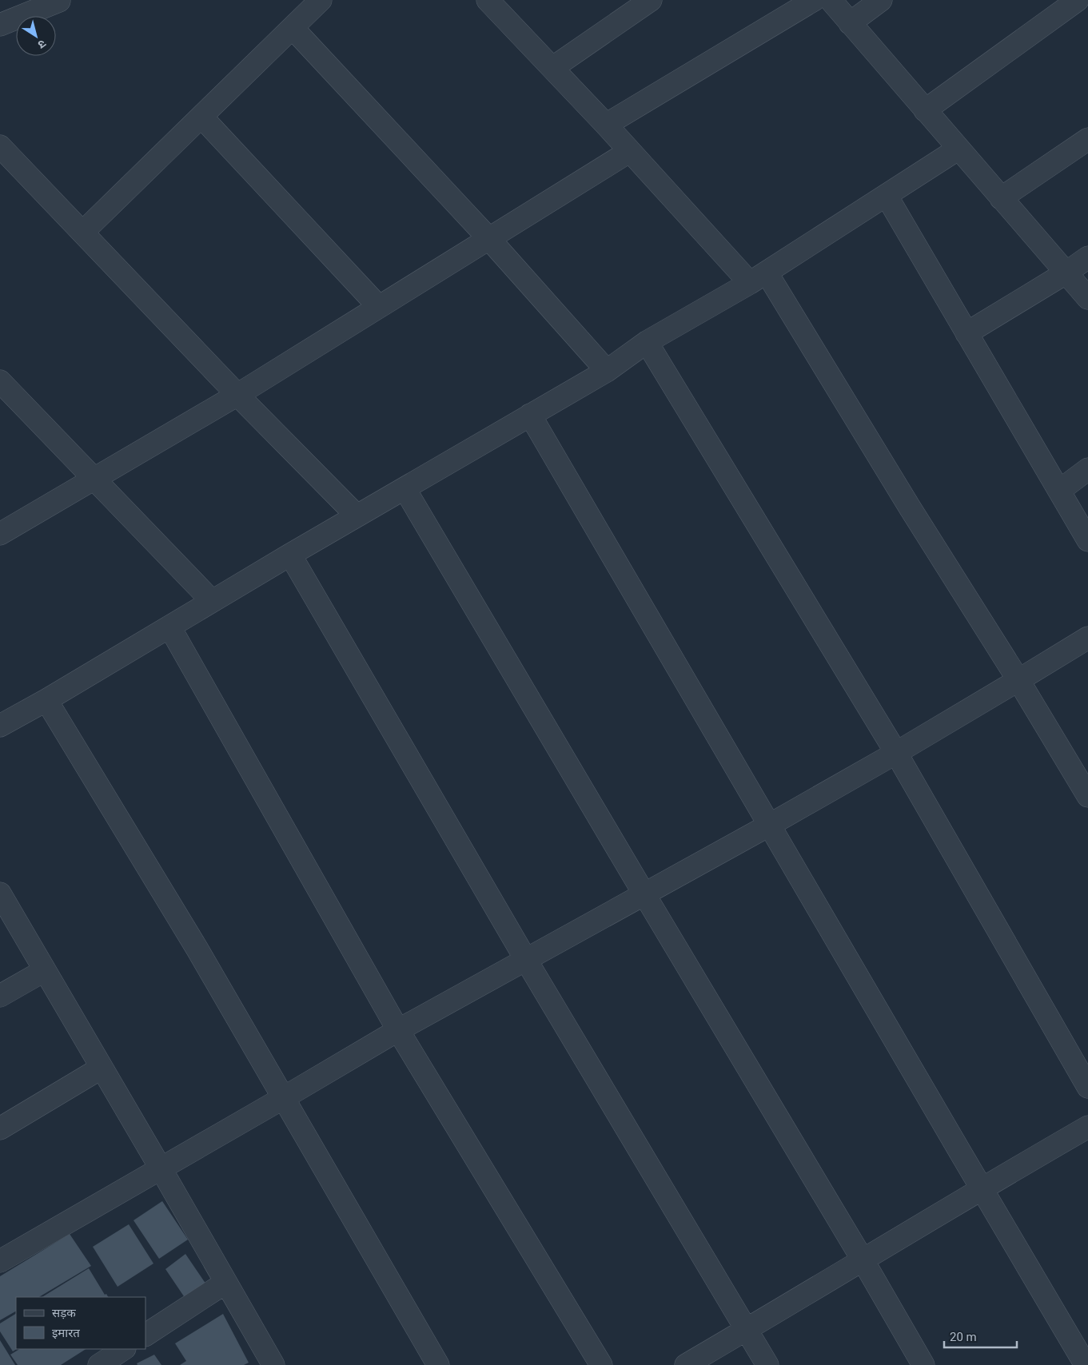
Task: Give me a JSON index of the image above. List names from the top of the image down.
{
  "legend": ["सड़क", "इमारत"],
  "scale_bar": "20 m",
  "north": "bottom right"
}
